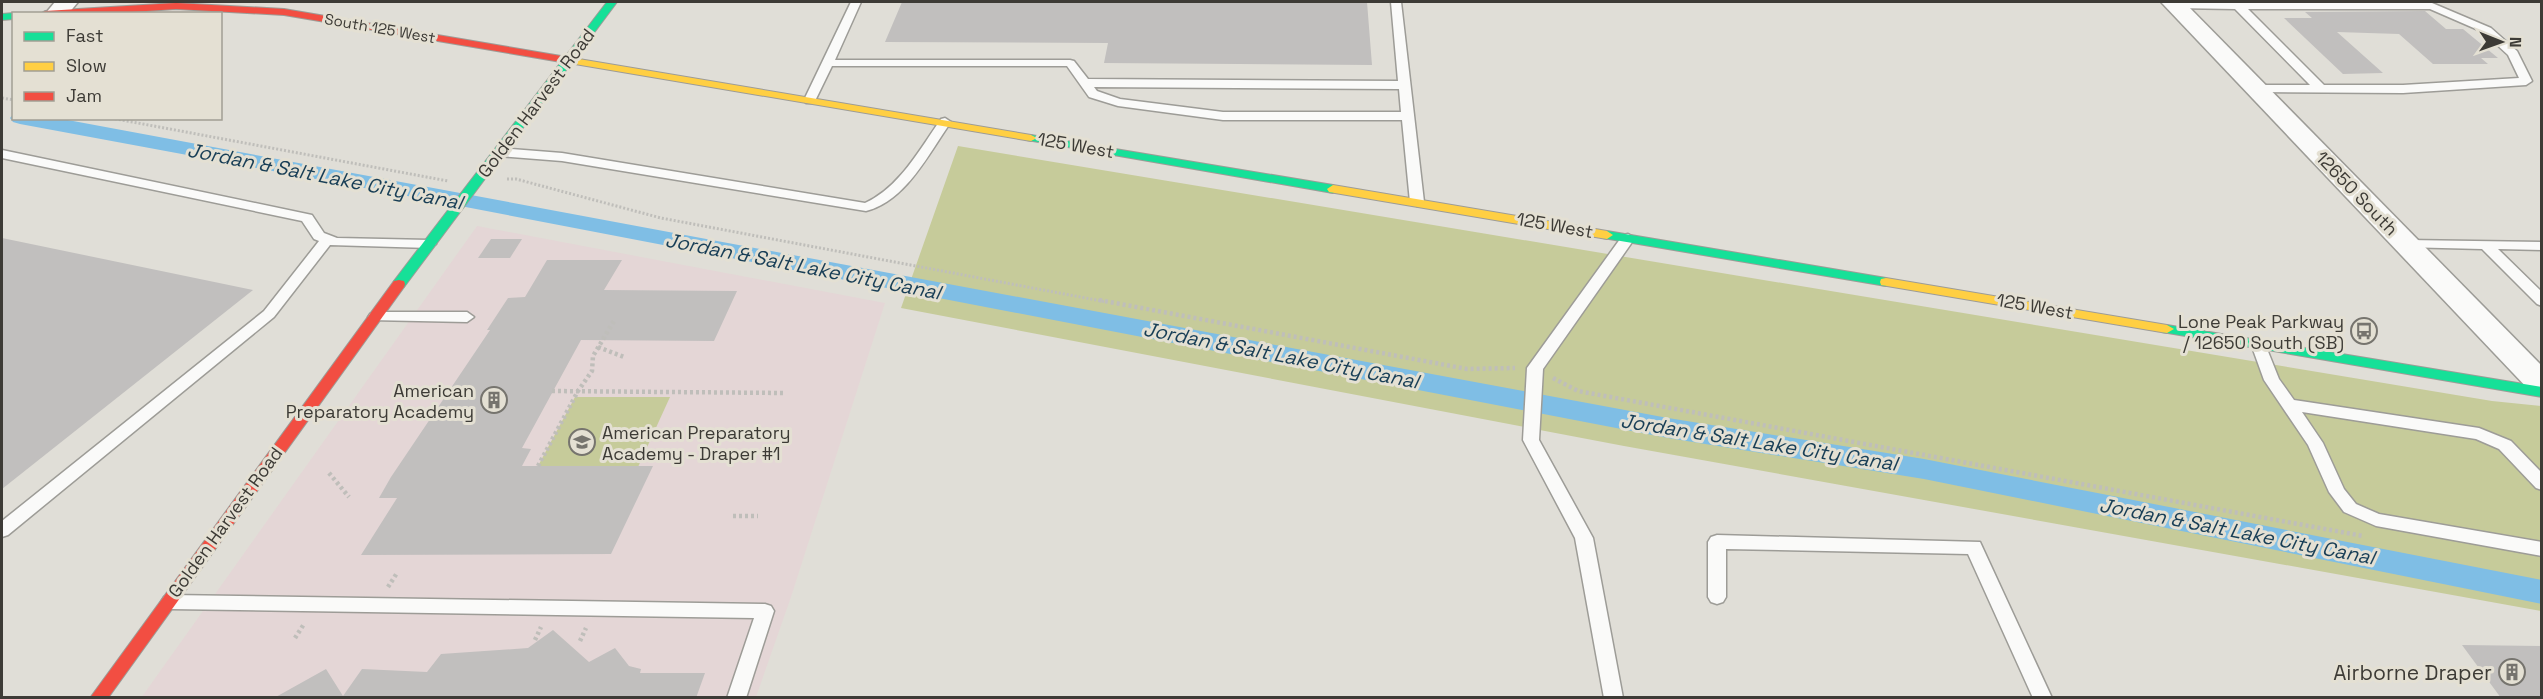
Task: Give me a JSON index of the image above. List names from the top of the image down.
{
  "streets": {
    "main road": ["South 125 West", "Golden Harvest Road", "125 West"],
    "street": ["12650 South"]
  },
  "crossings": [
    ["South 125 West", "Golden Harvest Road"],
    ["South 125 West", "125 West"],
    ["Golden Harvest Road", "125 West"]
  ],
  "water": ["Jordan & Salt Lake City Canal"],
  "places": {
    "bus stop": ["Lone Peak Parkway / 12650 South (SB)"],
    "building": ["American Preparatory Academy", "Airborne Draper"],
    "school or university": ["American Preparatory Academy - Draper #1"]
  },
  "legend": ["Fast", "Slow", "Jam"],
  "north": "right"
}
